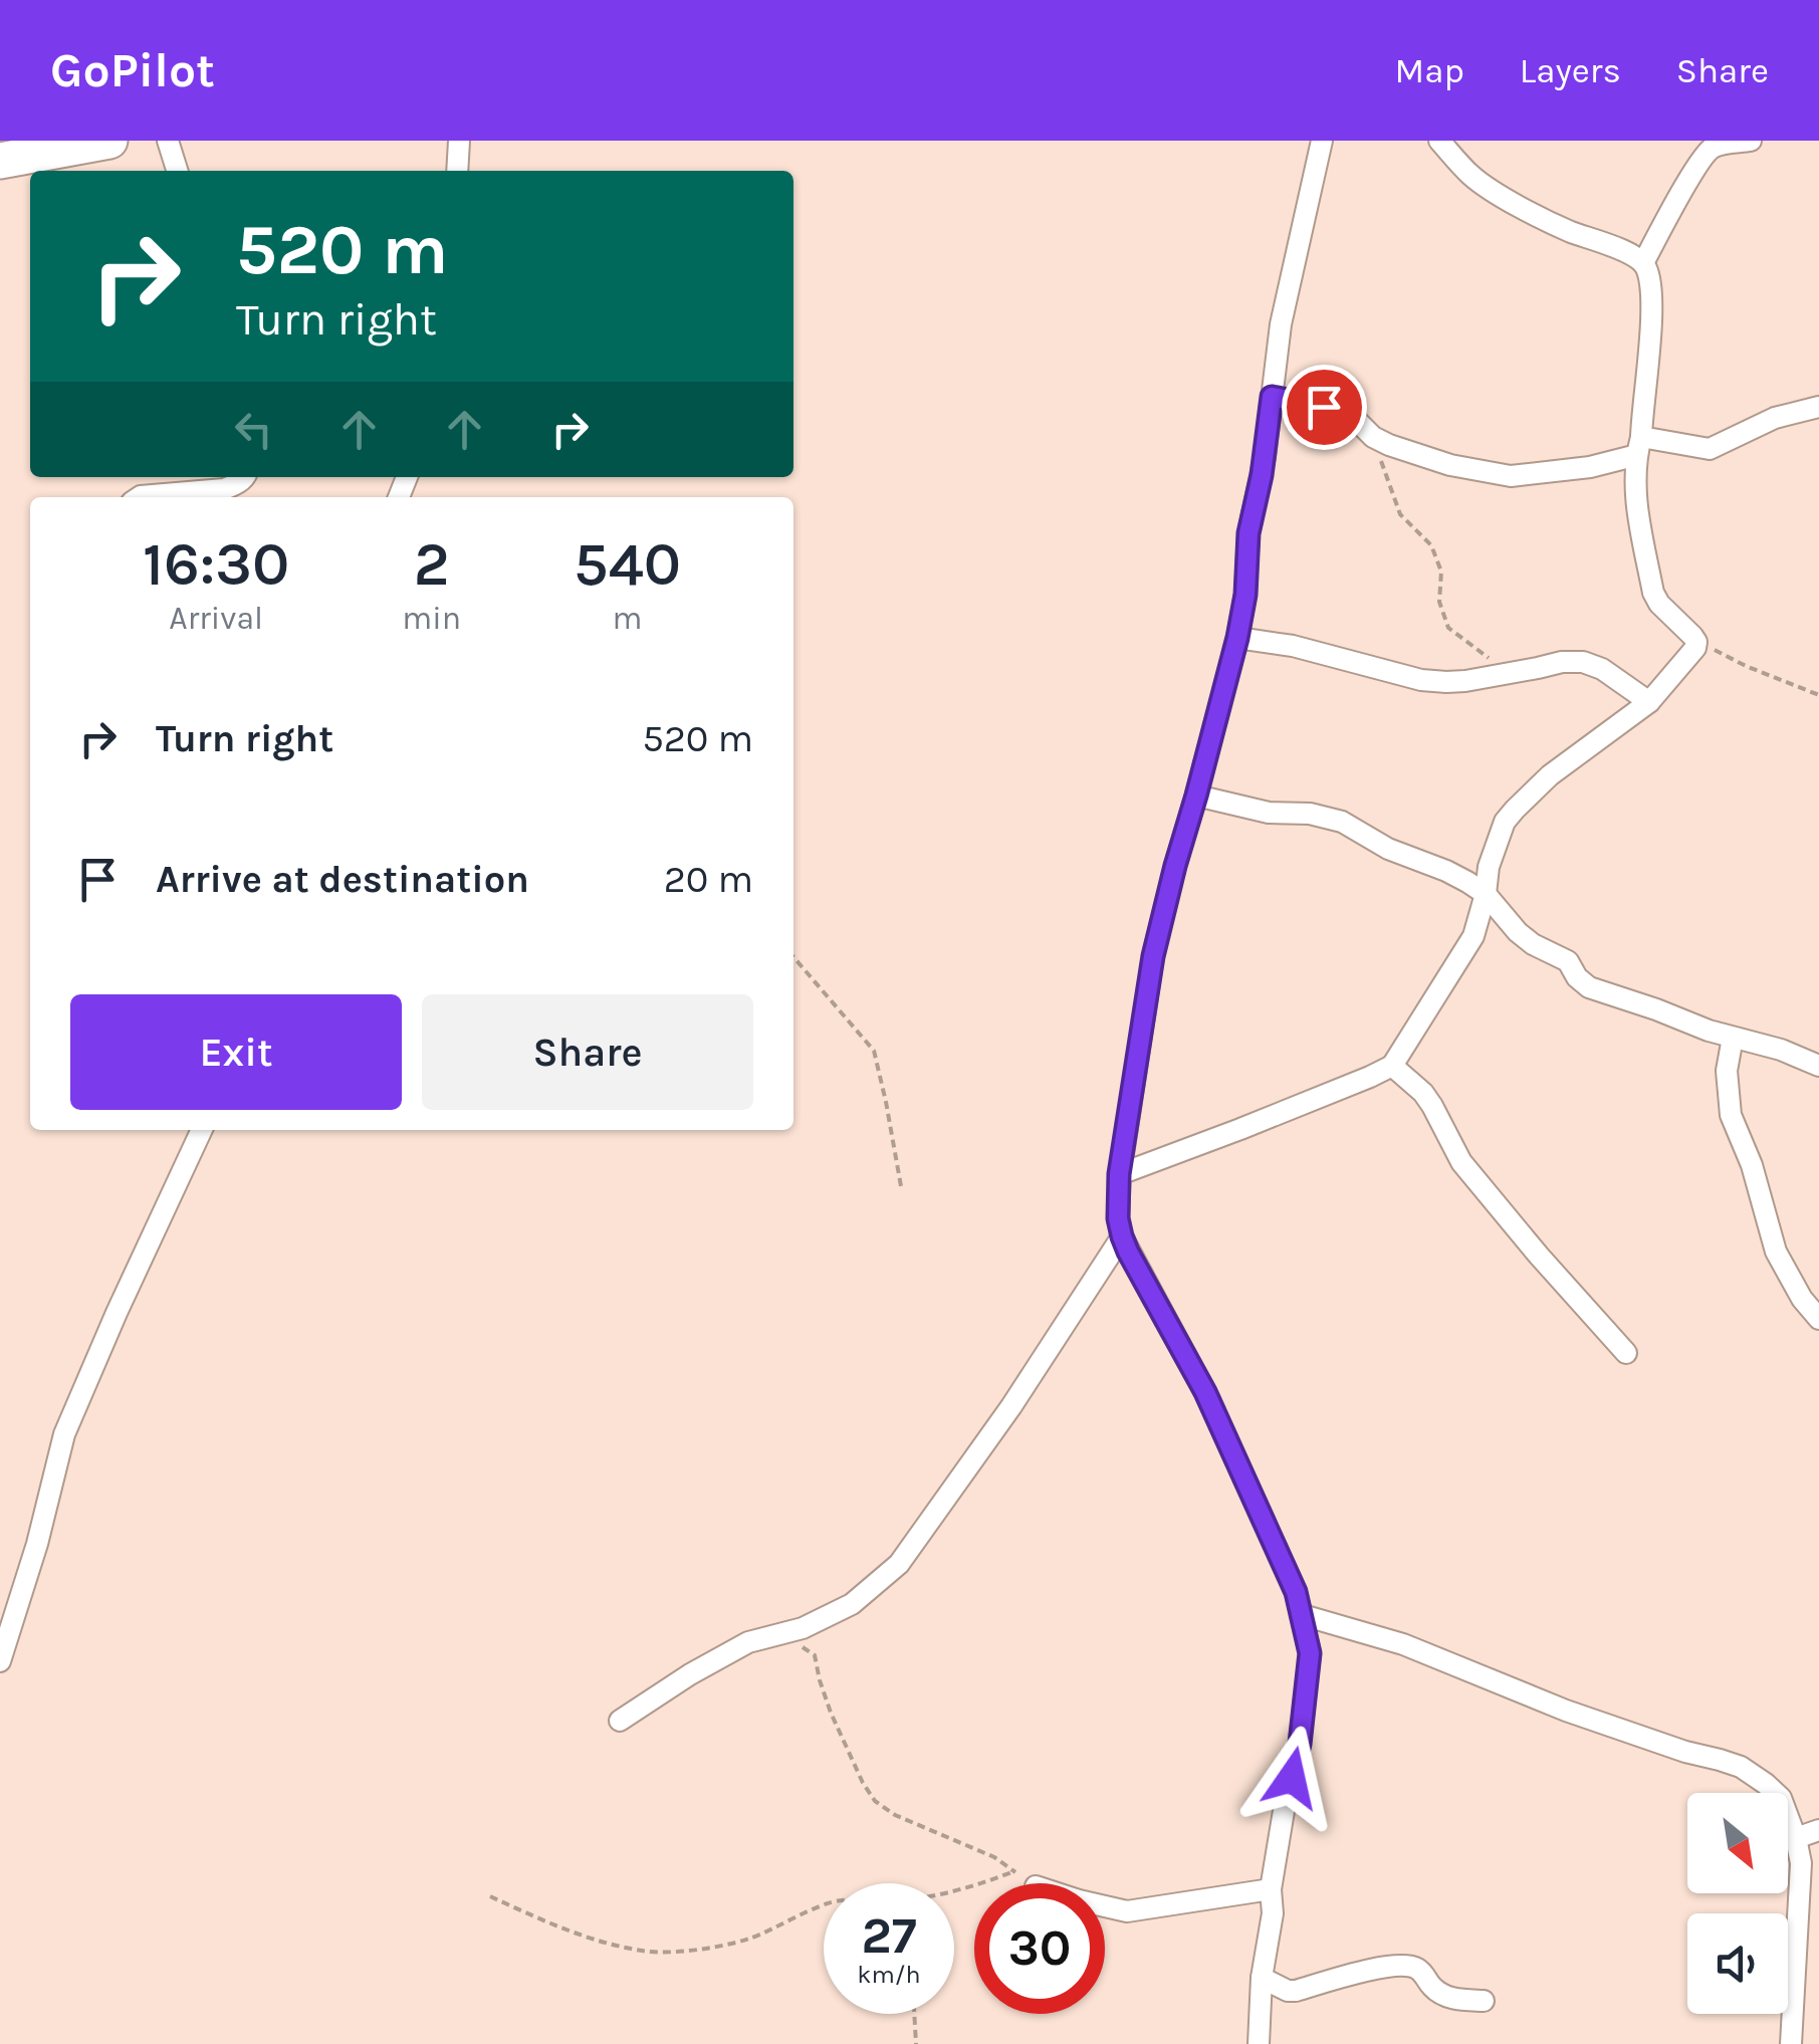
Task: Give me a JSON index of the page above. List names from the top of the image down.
{
  "north": "bottom right",
  "page": {
    "header": "GoPilot",
    "nav": ["Map", "Layers", "Share"],
    "turn": ["520 m", "Turn right"],
    "eta": [
      "16:30",
      "Arrival",
      "2",
      "min",
      "540",
      "m"
    ],
    "list": [
      {
        "name": "Turn right",
        "value": "520 m"
      },
      {
        "name": "Arrive at destination",
        "value": "20 m"
      }
    ],
    "buttons": ["Exit", "Share"],
    "speed": "27 km/h",
    "limit": "30"
  }
}
